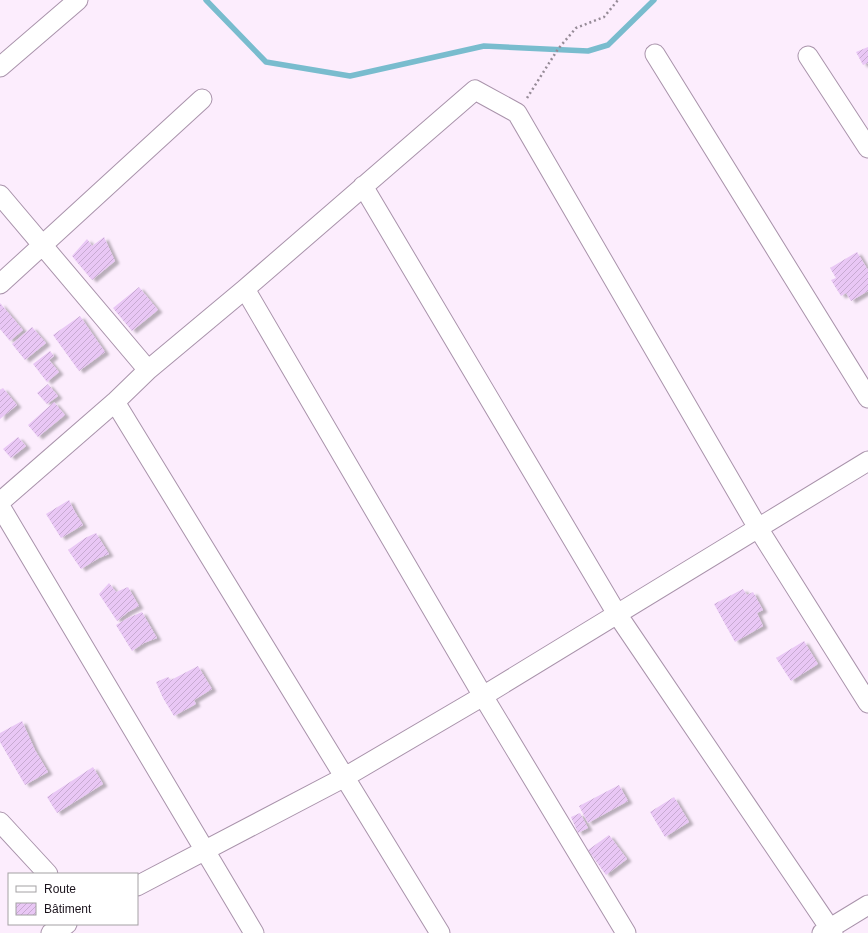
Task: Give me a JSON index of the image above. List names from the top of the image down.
{
  "legend": ["Route", "Bâtiment"]
}
